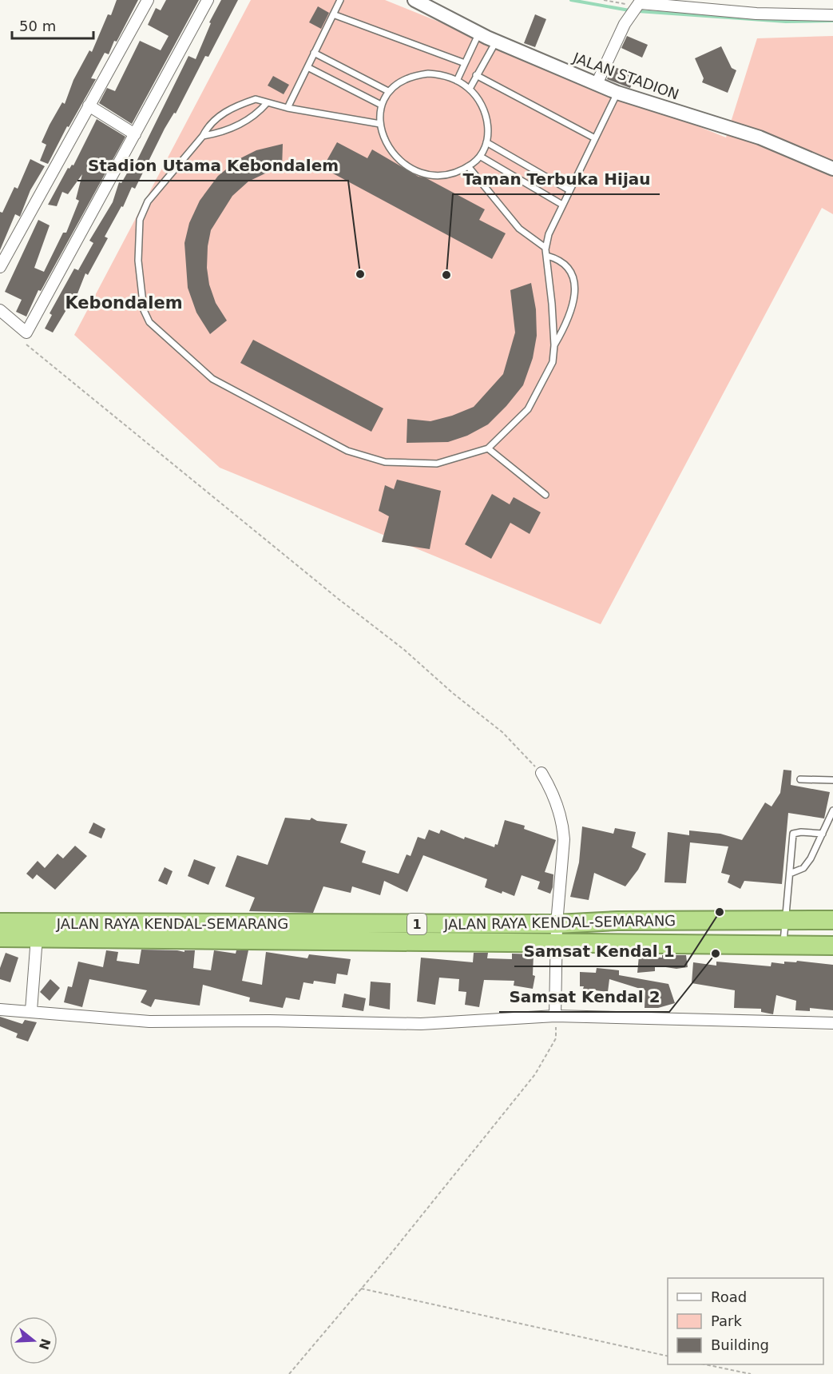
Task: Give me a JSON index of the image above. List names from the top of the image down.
{
  "streets": {
    "highway": ["JALAN RAYA KENDAL-SEMARANG", "1"],
    "street": ["JALAN STADION"]
  },
  "districts": ["Kebondalem"],
  "places": [
    "Stadion Utama Kebondalem",
    "Taman Terbuka Hijau",
    "Samsat Kendal 1",
    "Samsat Kendal 2"
  ],
  "legend": ["Road", "Park", "Building"],
  "scale_bar": "50 m",
  "north": "right"
}
